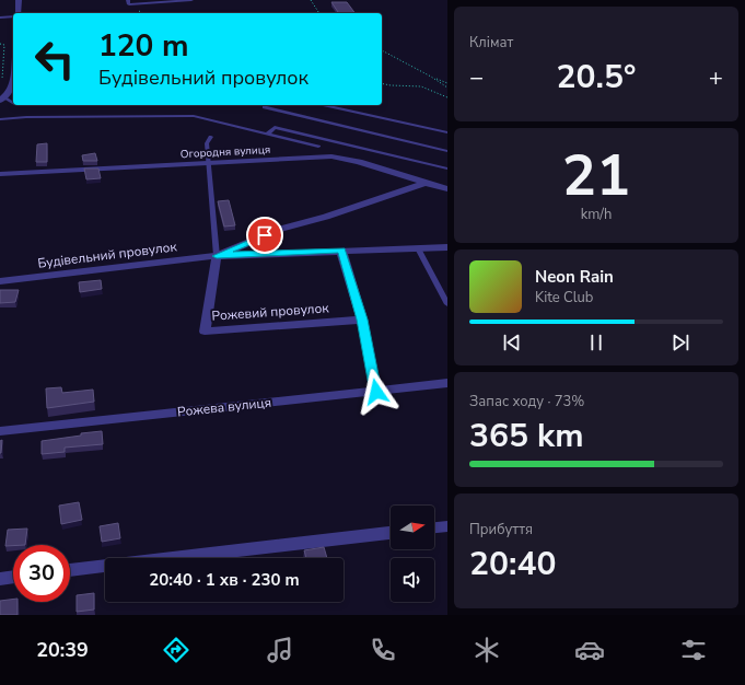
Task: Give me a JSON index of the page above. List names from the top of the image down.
{
  "streets": {
    "street": [
      "Огородня вулиця",
      "Будівельний провулок",
      "Рожевий провулок",
      "Рожева вулиця"
    ]
  },
  "crossings": [
    ["Огородня вулиця", "Будівельний провулок"],
    ["Будівельний провулок", "Рожевий провулок"]
  ],
  "north": "right",
  "page": {
    "tile": [
      "Клімат",
      ["21", "km/h"],
      ["Запас ходу · 73%", "365 km"],
      ["Прибуття", "20:40"]
    ],
    "turn": ["120 m", "Будівельний провулок"],
    "heat": ["−", "20.5°", "+"],
    "song": ["Neon Rain", "Kite Club"],
    "limit": "30",
    "trip": "20:40 · 1 хв · 230 m",
    "tabs": "20:39"
  }
}
